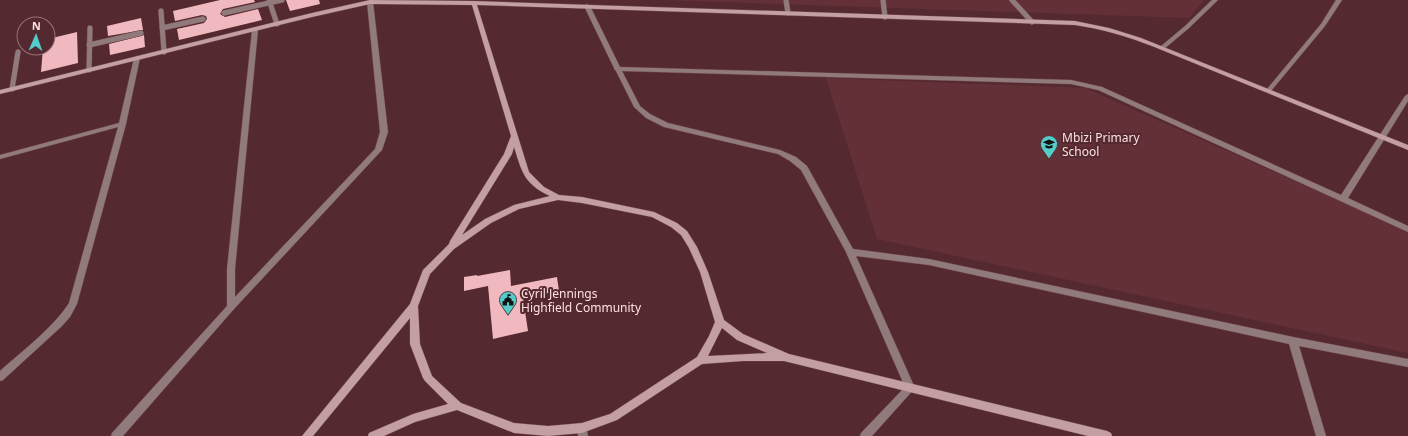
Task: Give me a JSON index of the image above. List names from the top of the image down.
{
  "places": {
    "school or university": ["Mbizi Primary School"],
    "public building": ["Cyril Jennings Highfield Community"]
  },
  "north": "top"
}
